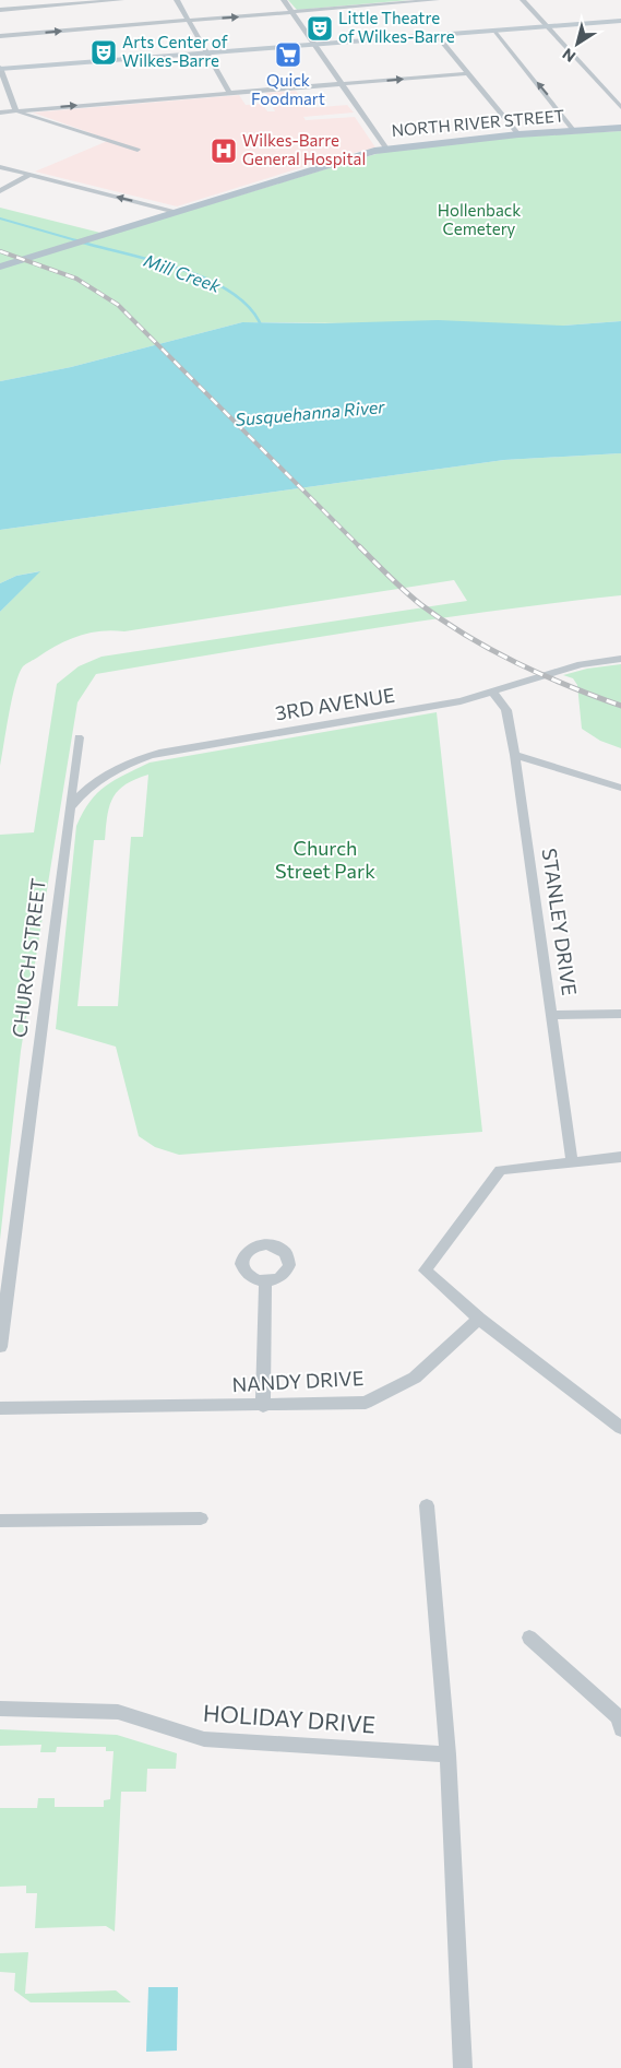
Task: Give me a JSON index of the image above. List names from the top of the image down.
{
  "streets": {
    "main road": ["NORTH RIVER STREET"],
    "street": [
      "3RD AVENUE",
      "STANLEY DRIVE",
      "CHURCH STREET",
      "NANDY DRIVE",
      "HOLIDAY DRIVE"
    ]
  },
  "crossings": [
    ["3RD AVENUE", "STANLEY DRIVE"],
    ["3RD AVENUE", "CHURCH STREET"]
  ],
  "water": ["Mill Creek", "Susquehanna River"],
  "parks": ["Hollenback Cemetery", "Church Street Park"],
  "places": {
    "theatre": ["Little Theatre of Wilkes-Barre", "Arts Center of Wilkes-Barre"],
    "supermarket": ["Quick Foodmart"],
    "hospital": ["Wilkes-Barre General Hospital"]
  },
  "north": "bottom left"
}
